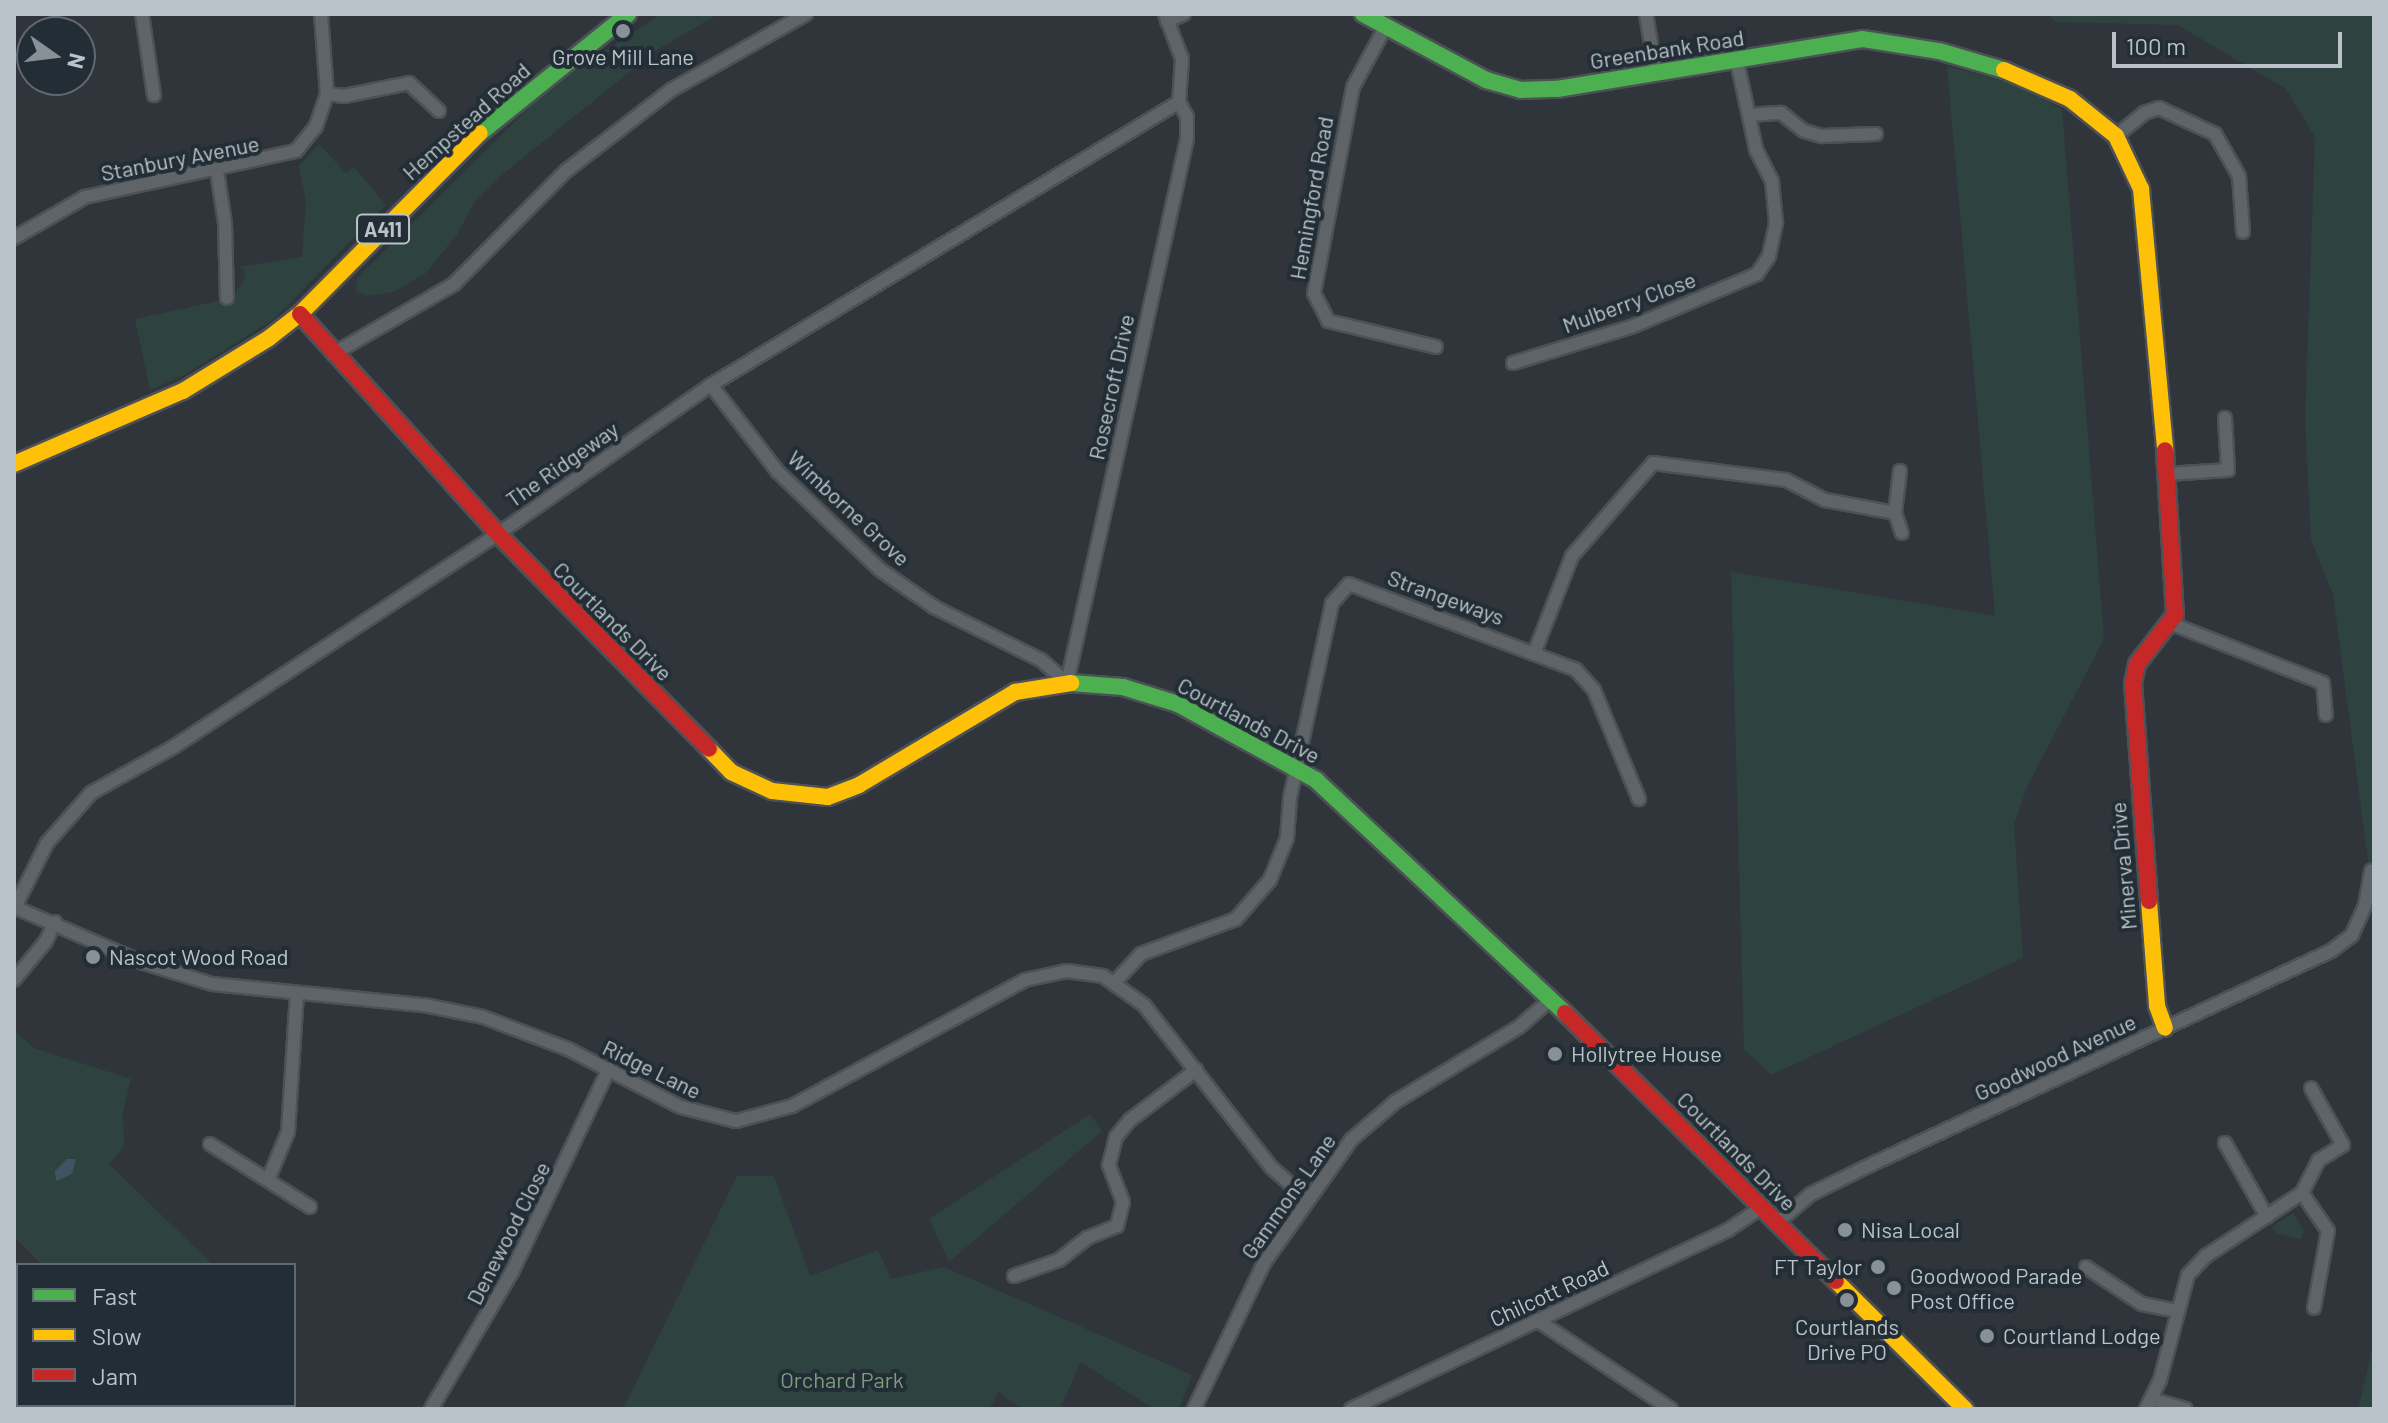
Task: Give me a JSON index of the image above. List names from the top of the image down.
{
  "streets": {
    "street": [
      "Greenbank Road",
      "Hempstead Road",
      "Stanbury Avenue",
      "Hemingford Road",
      "A411",
      "Mulberry Close",
      "Rosecroft Drive",
      "The Ridgeway",
      "Wimborne Grove",
      "Strangeways",
      "Courtlands Drive",
      "Minerva Drive",
      "Goodwood Avenue",
      "Ridge Lane",
      "Gammons Lane",
      "Denewood Close",
      "Chilcott Road"
    ]
  },
  "crossings": [
    ["Greenbank Road", "Hemingford Road"],
    ["Greenbank Road", "Minerva Drive"],
    ["Hempstead Road", "Courtlands Drive"],
    ["Rosecroft Drive", "The Ridgeway"],
    ["Rosecroft Drive", "Wimborne Grove"],
    ["Rosecroft Drive", "Courtlands Drive"],
    ["The Ridgeway", "Wimborne Grove"],
    ["The Ridgeway", "Courtlands Drive"],
    ["The Ridgeway", "Ridge Lane"],
    ["Wimborne Grove", "Courtlands Drive"],
    ["Strangeways", "Courtlands Drive"],
    ["Courtlands Drive", "Goodwood Avenue"],
    ["Courtlands Drive", "Gammons Lane"],
    ["Courtlands Drive", "Chilcott Road"],
    ["Minerva Drive", "Goodwood Avenue"],
    ["Ridge Lane", "Gammons Lane"],
    ["Ridge Lane", "Denewood Close"]
  ],
  "parks": ["Orchard Park"],
  "places": [
    "Grove Mill Lane",
    "Nascot Wood Road",
    "Hollytree House",
    "Nisa Local",
    "FT Taylor",
    "Goodwood Parade Post Office",
    "Courtlands Drive PO",
    "Courtland Lodge"
  ],
  "legend": ["Fast", "Slow", "Jam"],
  "scale_bar": "100 m",
  "north": "right"
}
